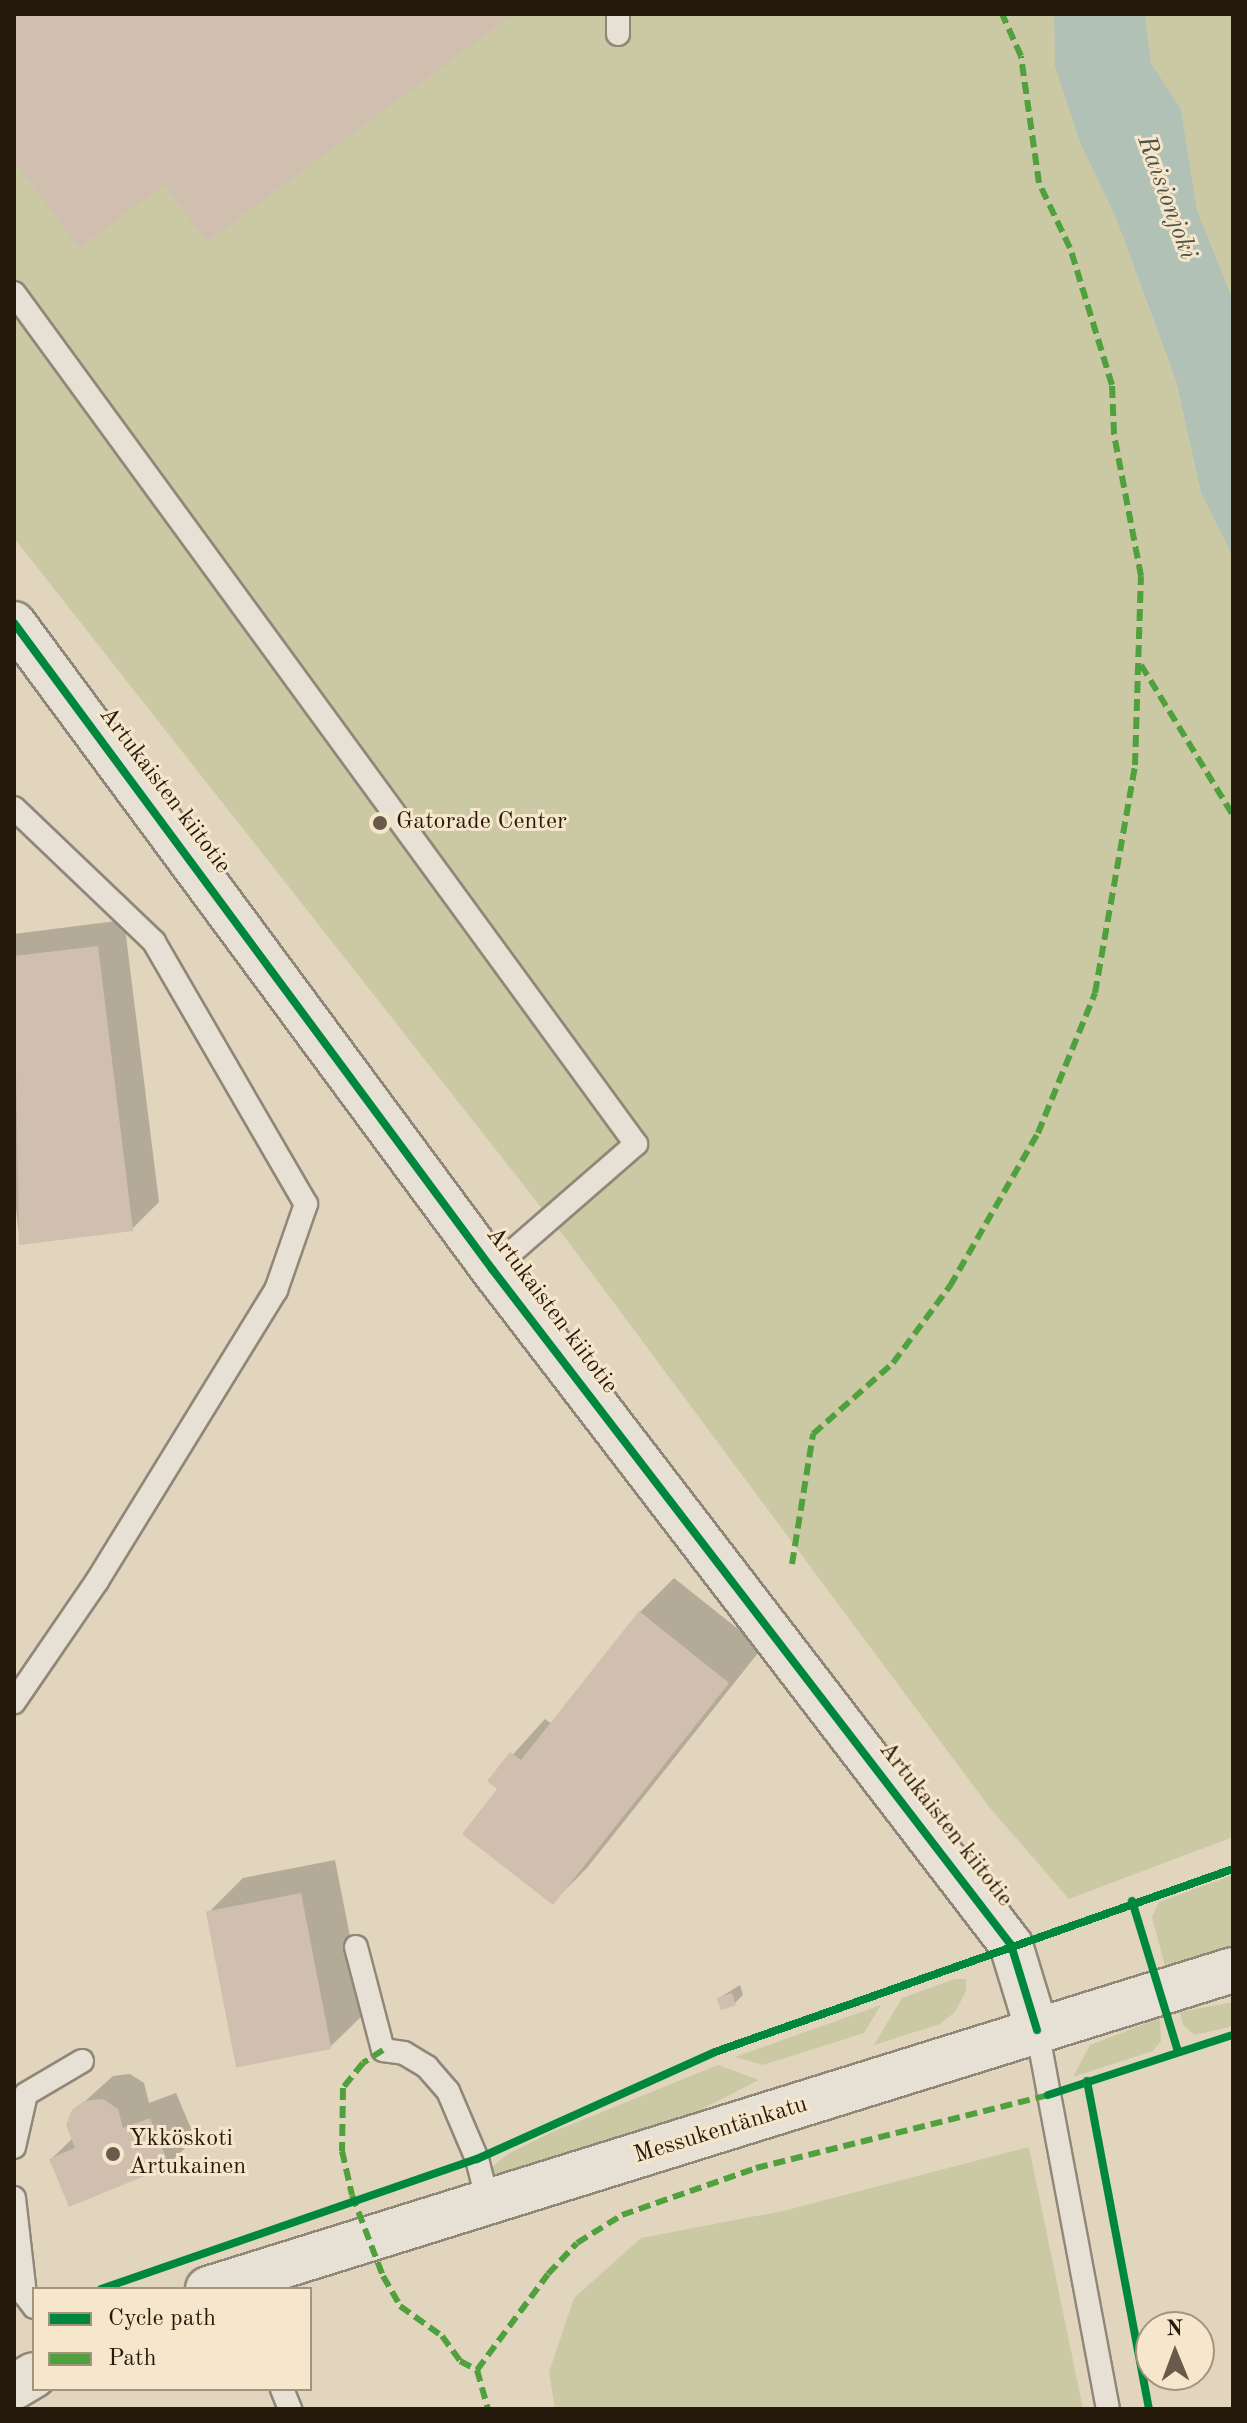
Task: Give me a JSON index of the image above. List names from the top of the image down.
{
  "streets": {
    "street": ["Artukaisten kiitotie", "Messukentänkatu"]
  },
  "crossings": [
    ["Artukaisten kiitotie", "Messukentänkatu"]
  ],
  "water": ["Raisionjoki"],
  "places": ["Gatorade Center", "Ykköskoti Artukainen"],
  "legend": ["Cycle path", "Path"],
  "north": "top"
}
